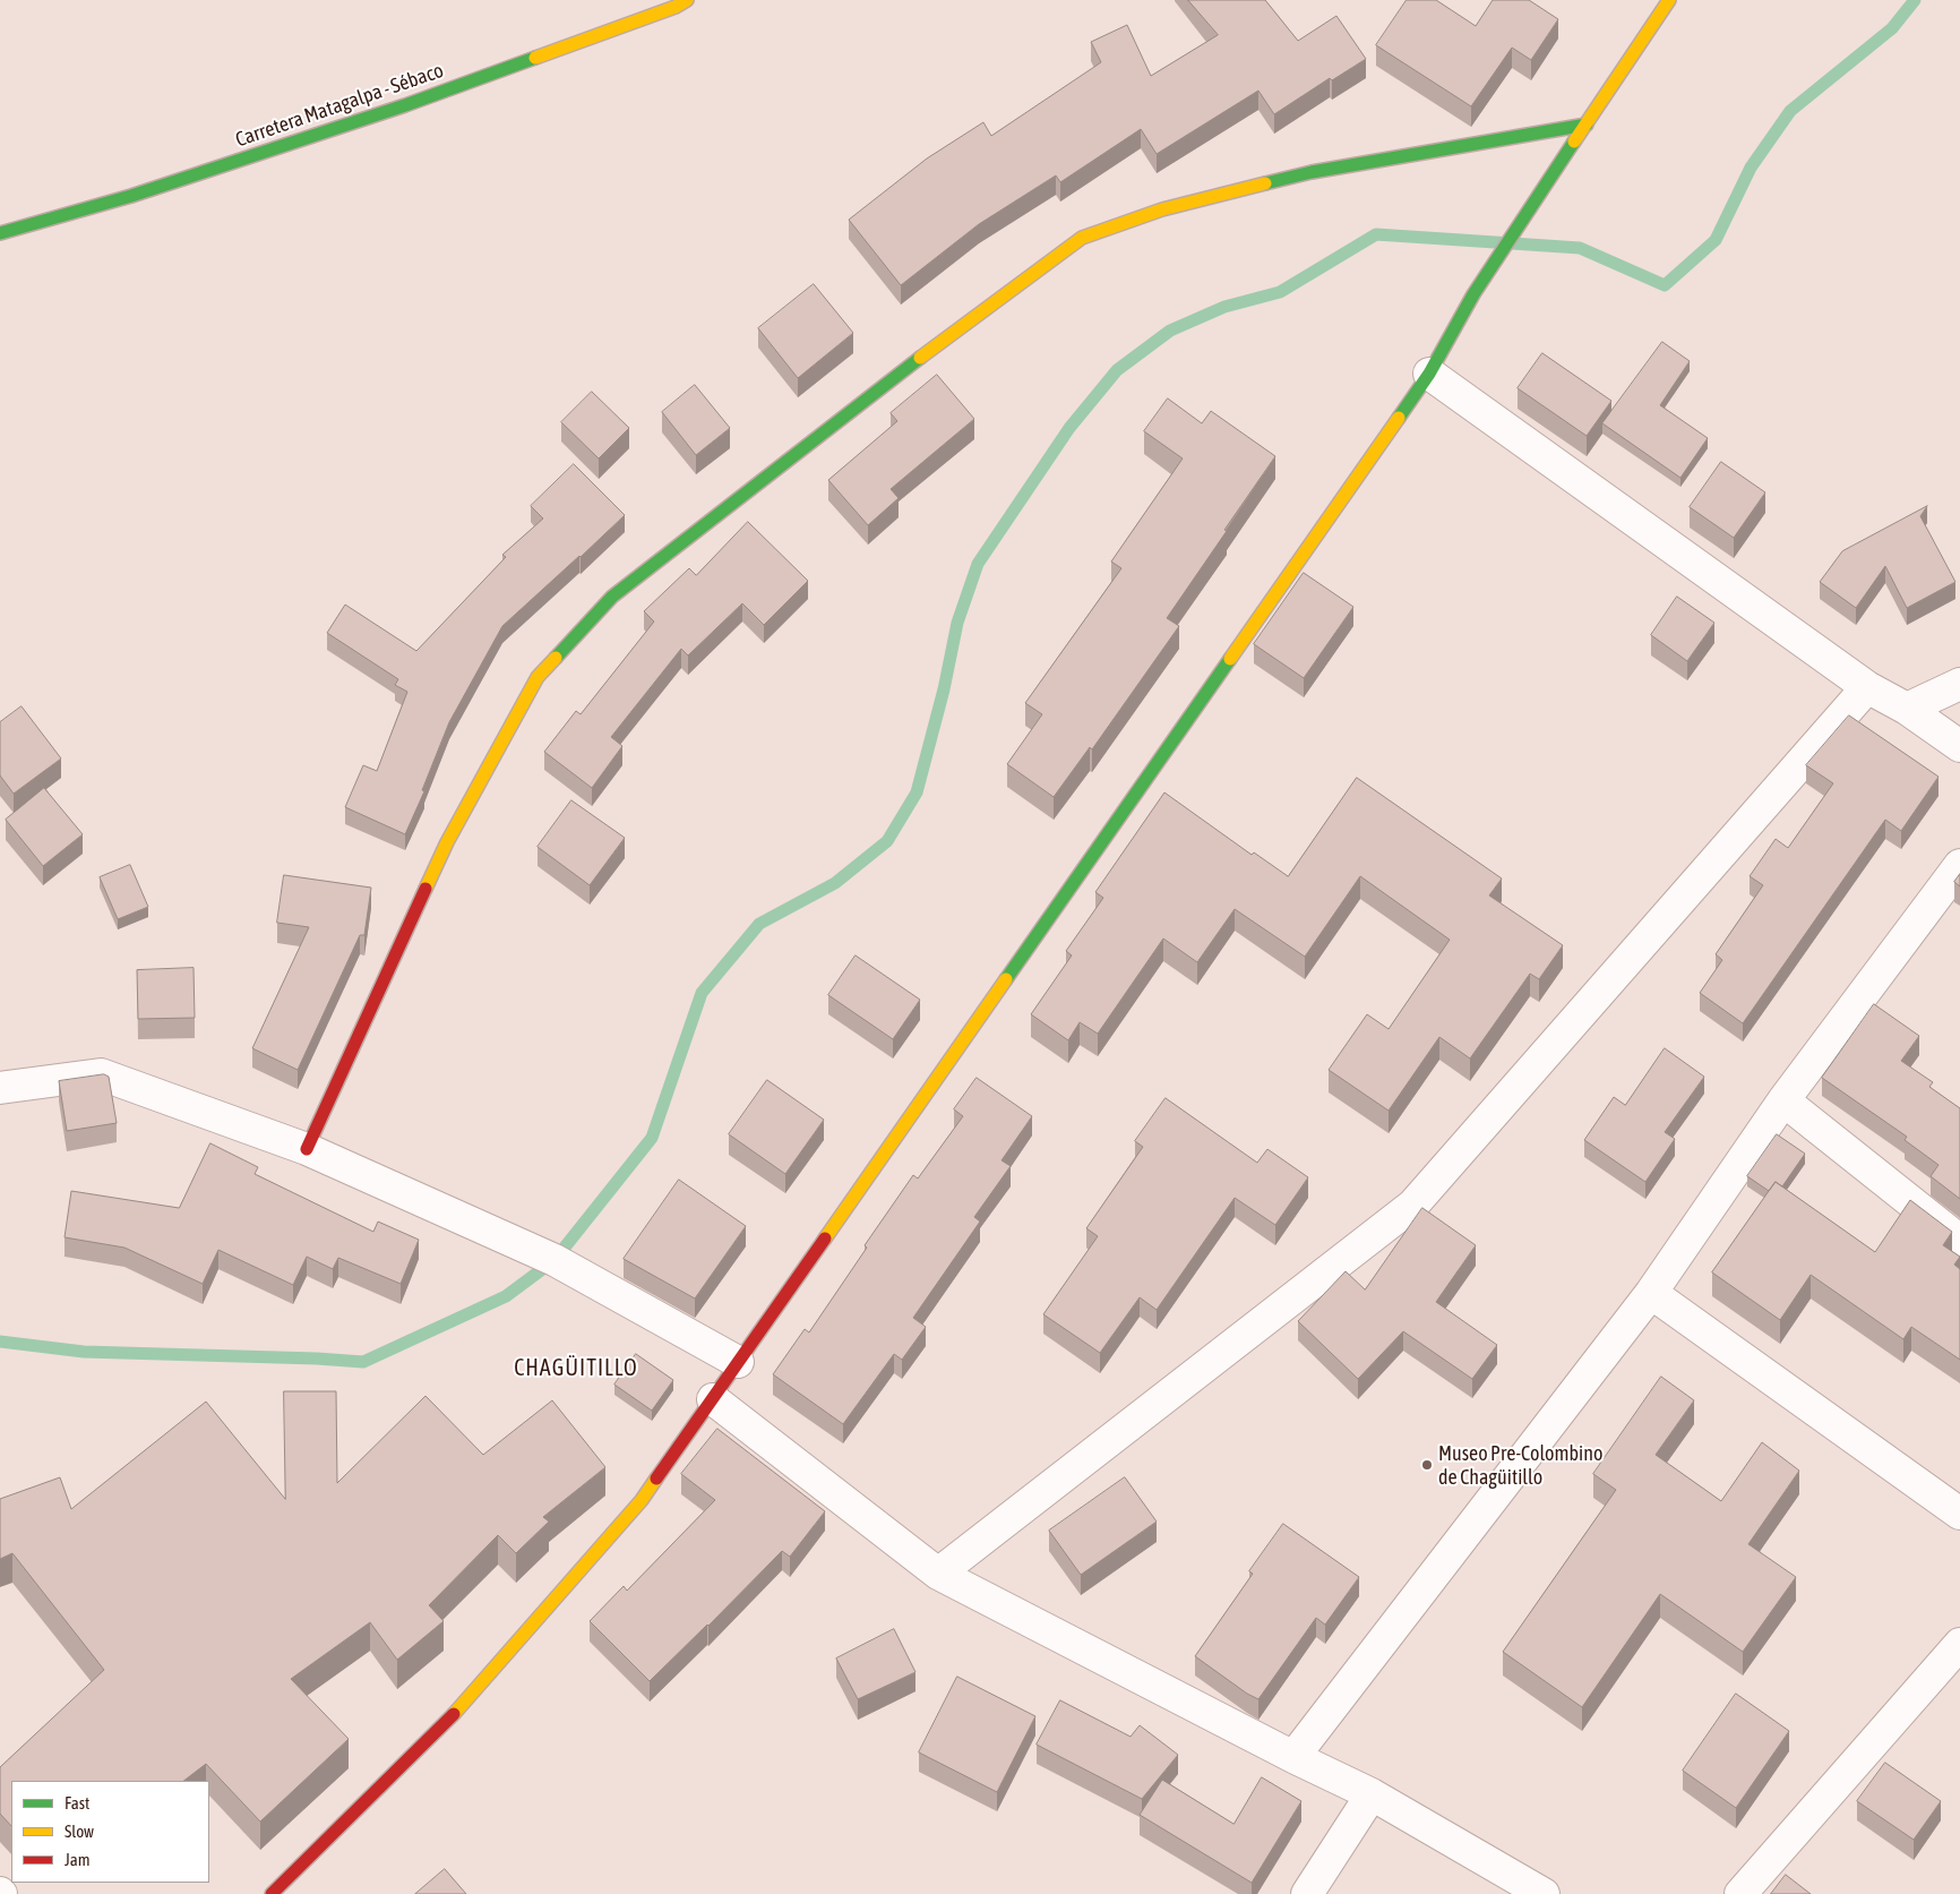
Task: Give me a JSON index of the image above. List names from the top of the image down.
{
  "streets": {
    "street": ["Carretera Matagalpa - Sébaco"]
  },
  "districts": ["CHAGÜITILLO"],
  "places": ["Museo Pre-Colombino de Chagüitillo"],
  "legend": ["Fast", "Slow", "Jam"]
}
